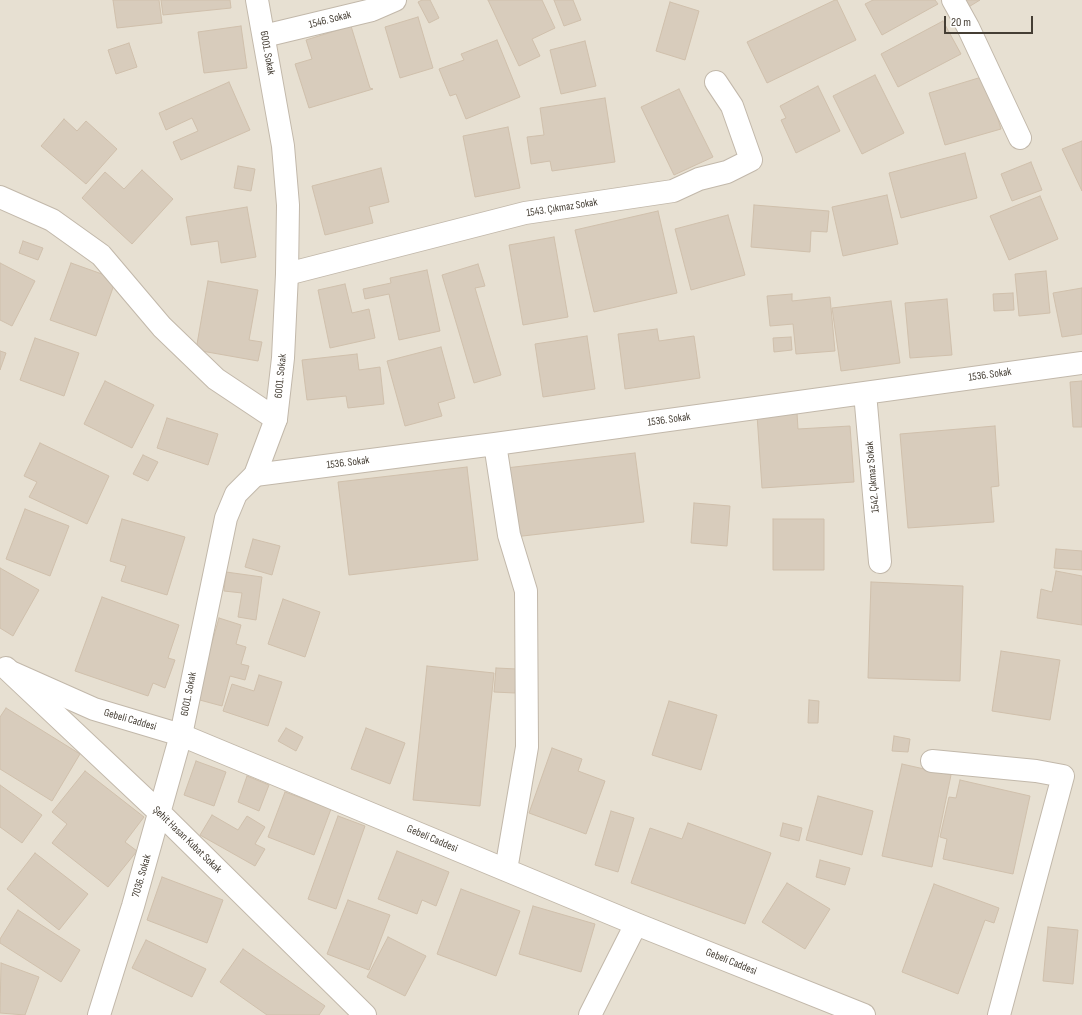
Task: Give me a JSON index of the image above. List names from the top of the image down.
{
  "streets": {
    "street": [
      "1546. Sokak",
      "6001. Sokak",
      "1543. Çıkmaz Sokak",
      "1536. Sokak",
      "1542. Çıkmaz Sokak",
      "Gebeli Caddesi",
      "Şehit Hasan Kubat Sokak",
      "7036. Sokak"
    ]
  },
  "crossings": [
    ["1546. Sokak", "6001. Sokak"],
    ["6001. Sokak", "1543. Çıkmaz Sokak"],
    ["6001. Sokak", "1536. Sokak"],
    ["6001. Sokak", "Gebeli Caddesi"],
    ["6001. Sokak", "7036. Sokak"],
    ["1536. Sokak", "1542. Çıkmaz Sokak"],
    ["Gebeli Caddesi", "Şehit Hasan Kubat Sokak"],
    ["Gebeli Caddesi", "7036. Sokak"],
    ["Şehit Hasan Kubat Sokak", "7036. Sokak"]
  ],
  "scale_bar": "20 m"
}
